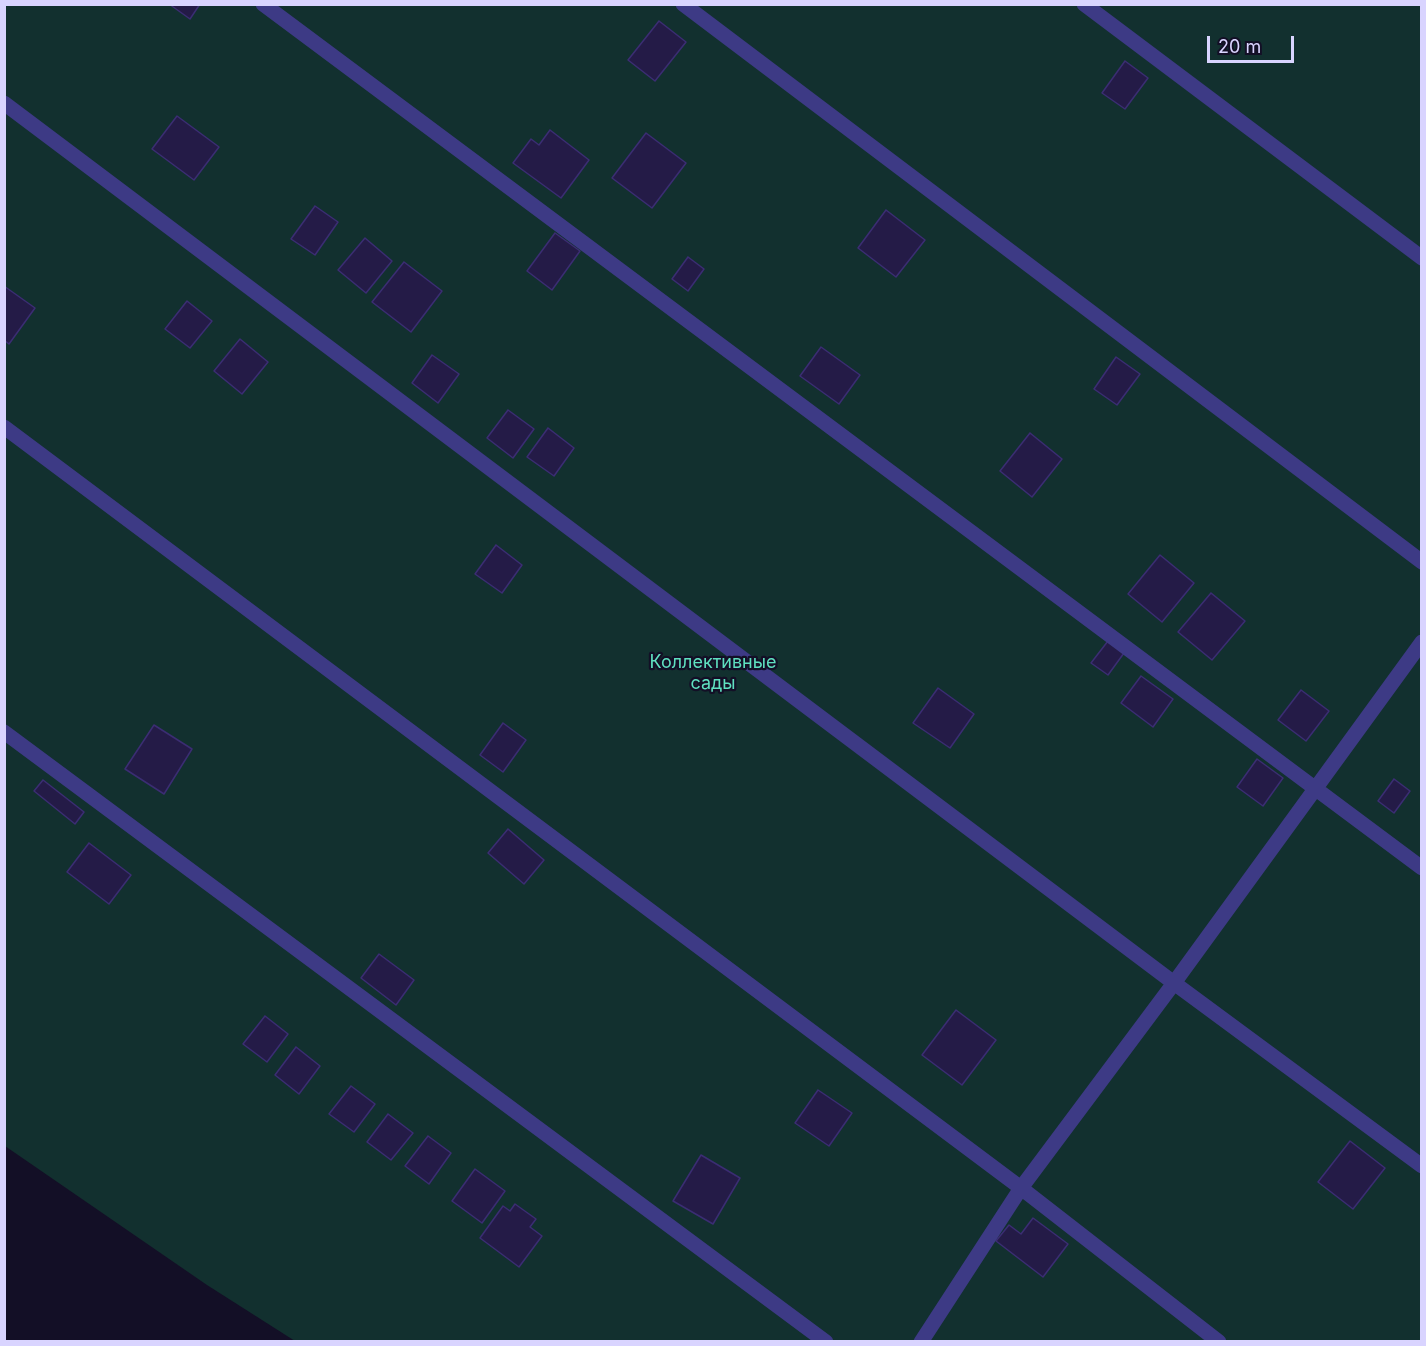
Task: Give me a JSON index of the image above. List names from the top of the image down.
{
  "parks": ["Коллективные сады"],
  "scale_bar": "20 m"
}
